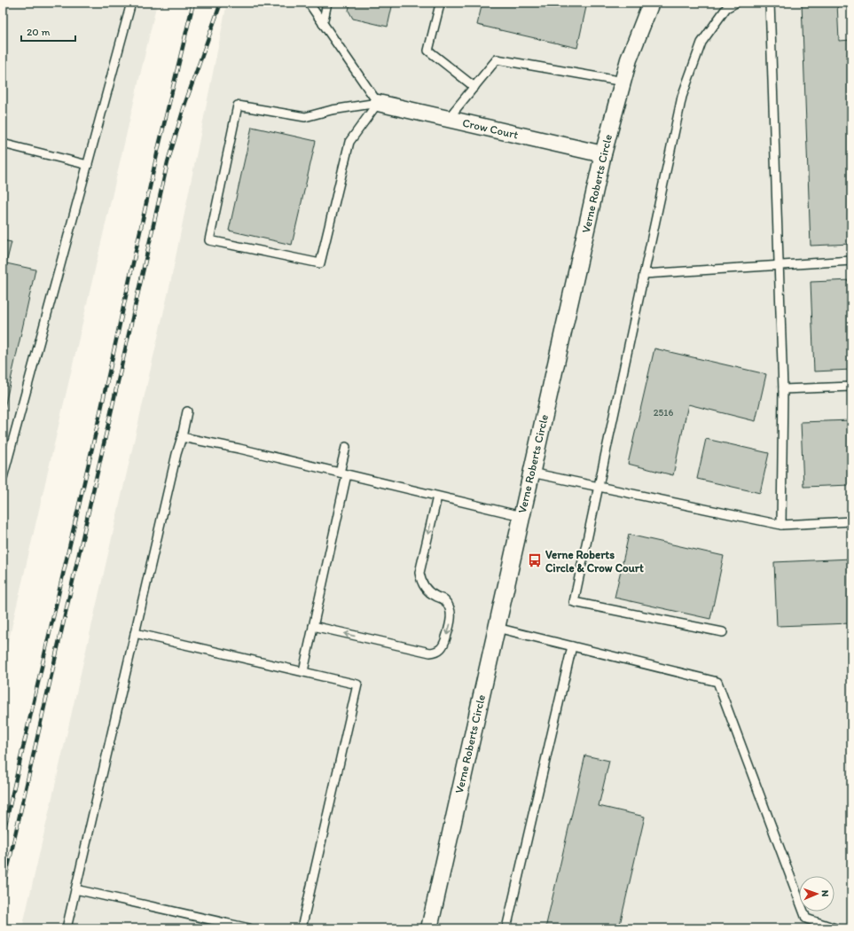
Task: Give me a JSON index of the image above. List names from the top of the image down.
{
  "streets": {
    "street": ["Crow Court", "Verne Roberts Circle"]
  },
  "crossings": [
    ["Crow Court", "Verne Roberts Circle"]
  ],
  "places": {
    "bus stop": ["Verne Roberts Circle & Crow Court"]
  },
  "house_numbers": ["2516"],
  "scale_bar": "20 m",
  "north": "right"
}
